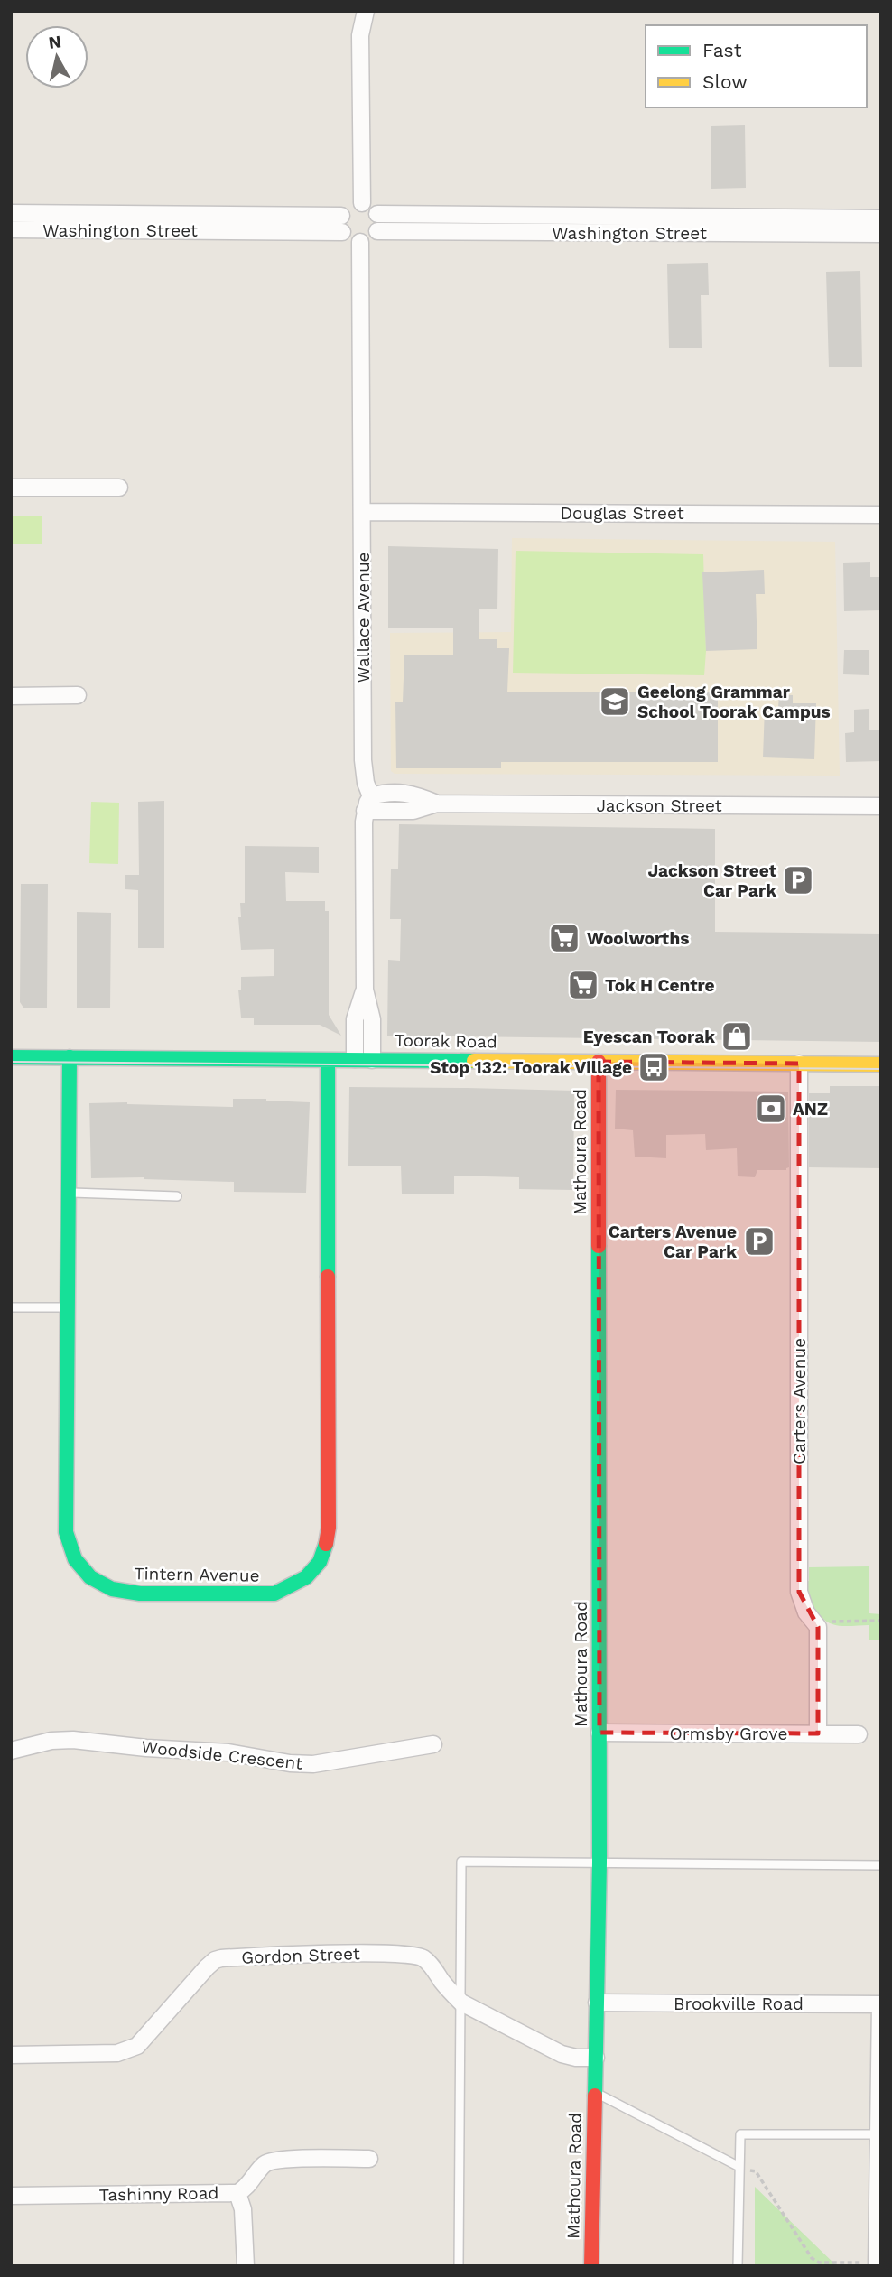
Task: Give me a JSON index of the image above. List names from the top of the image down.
{
  "streets": {
    "street": [
      "Washington Street",
      "Douglas Street",
      "Wallace Avenue",
      "Jackson Street",
      "Toorak Road",
      "Mathoura Road",
      "Carters Avenue",
      "Tintern Avenue",
      "Ormsby Grove",
      "Woodside Crescent",
      "Gordon Street",
      "Brookville Road",
      "Tashinny Road"
    ]
  },
  "crossings": [
    ["Washington Street", "Wallace Avenue"],
    ["Douglas Street", "Wallace Avenue"],
    ["Wallace Avenue", "Jackson Street"],
    ["Wallace Avenue", "Toorak Road"],
    ["Toorak Road", "Mathoura Road"],
    ["Toorak Road", "Carters Avenue"],
    ["Toorak Road", "Tintern Avenue"],
    ["Mathoura Road", "Ormsby Grove"],
    ["Mathoura Road", "Gordon Street"],
    ["Mathoura Road", "Brookville Road"],
    ["Carters Avenue", "Ormsby Grove"]
  ],
  "places": {
    "school or university": ["Geelong Grammar School Toorak Campus"],
    "parking": ["Jackson Street Car Park", "Carters Avenue Car Park"],
    "supermarket": ["Woolworths", "Tok H Centre"],
    "shop": ["Eyescan Toorak"],
    "bus stop": ["Stop 132: Toorak Village"],
    "bank": ["ANZ"]
  },
  "legend": ["Fast", "Slow"],
  "north": "top"
}
